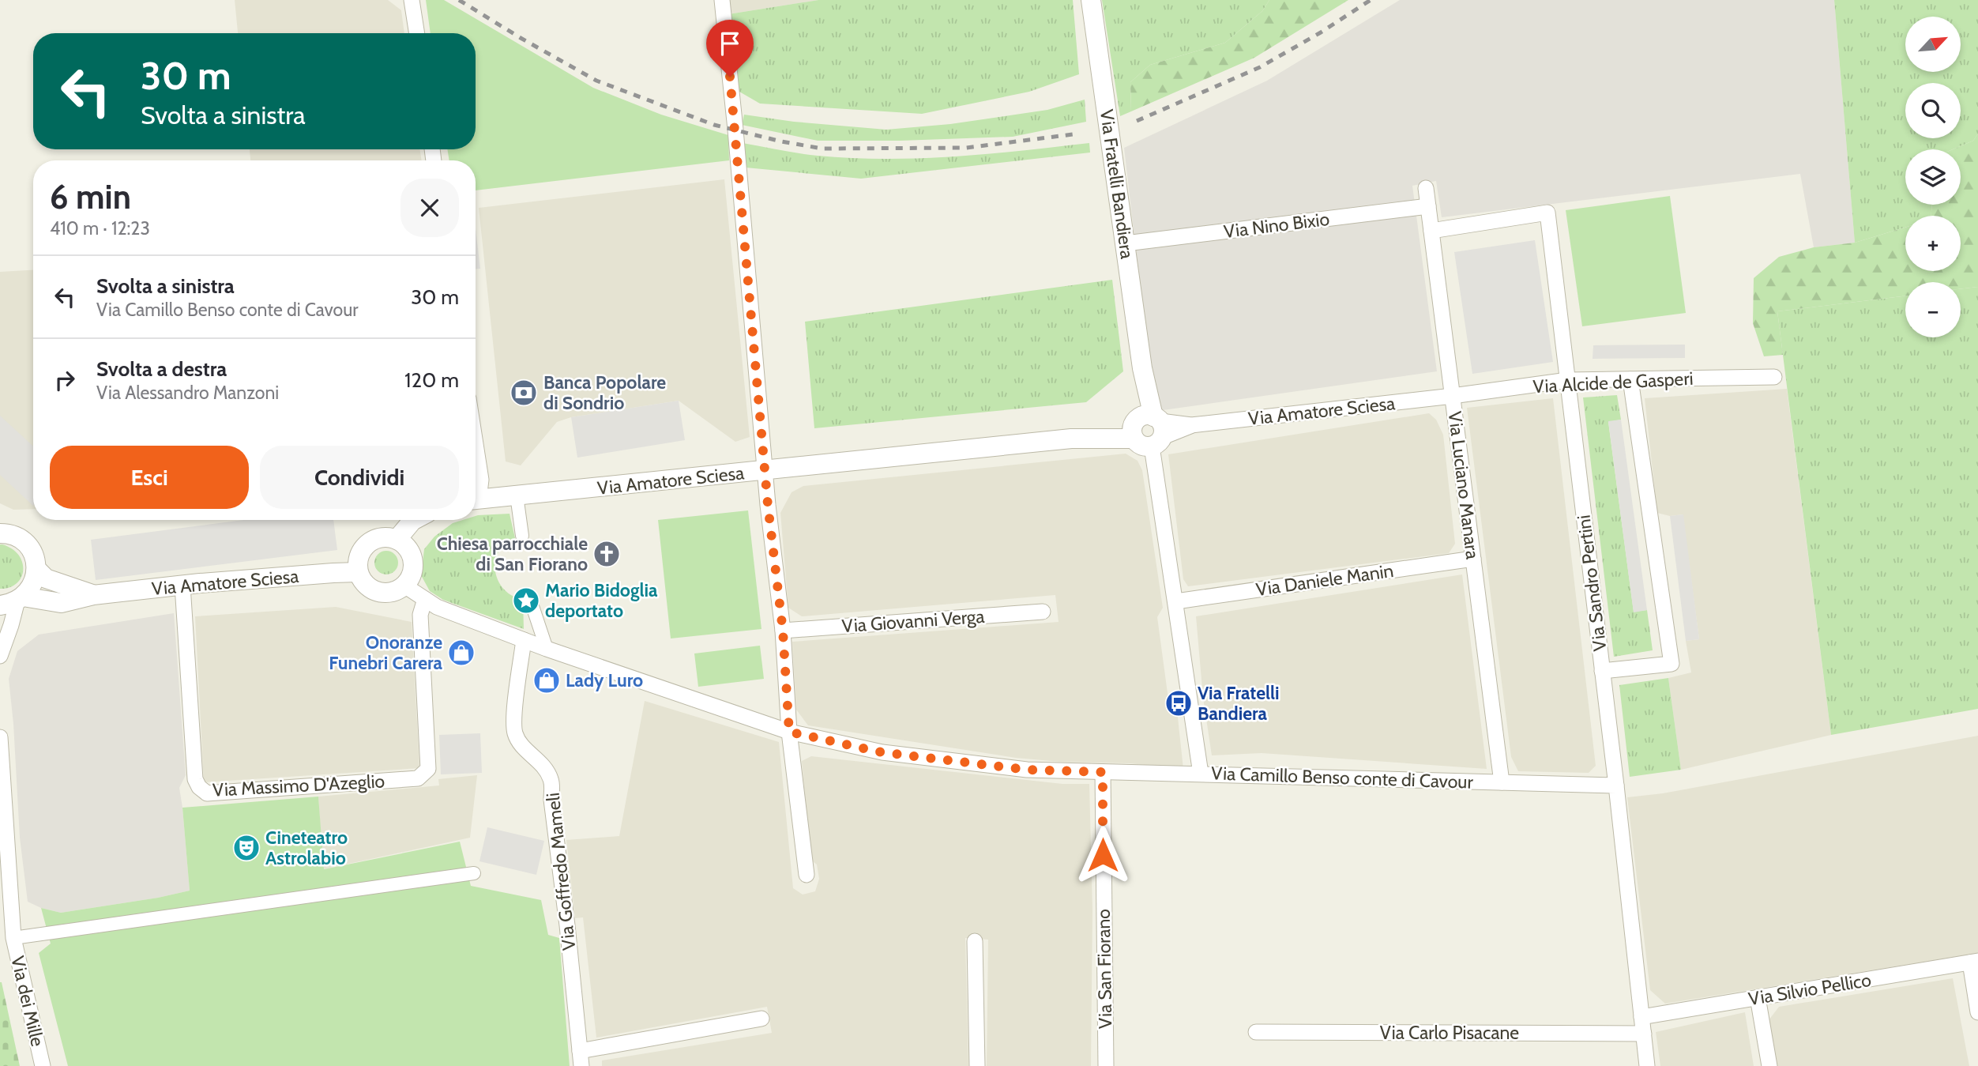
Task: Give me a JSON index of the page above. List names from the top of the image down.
{
  "streets": {
    "street": [
      "Via Fratelli Bandiera",
      "Via Nino Bixio",
      "Via Alcide de Gasperi",
      "Via Amatore Sciesa",
      "Via Luciano Manara",
      "Via Daniele Manin",
      "Via Sandro Pertini",
      "Via Giovanni Verga",
      "Via Camillo Benso conte di Cavour",
      "Via Massimo D'Azeglio",
      "Via Goffredo Mameli",
      "Via San Fiorano",
      "Via Silvio Pellico",
      "Via dei Mille",
      "Via Carlo Pisacane"
    ]
  },
  "crossings": [
    ["Via Fratelli Bandiera", "Via Nino Bixio"],
    ["Via Fratelli Bandiera", "Via Amatore Sciesa"],
    ["Via Fratelli Bandiera", "Via Daniele Manin"],
    ["Via Fratelli Bandiera", "Via Camillo Benso conte di Cavour"],
    ["Via Nino Bixio", "Via Luciano Manara"],
    ["Via Alcide de Gasperi", "Via Amatore Sciesa"],
    ["Via Alcide de Gasperi", "Via Luciano Manara"],
    ["Via Alcide de Gasperi", "Via Sandro Pertini"],
    ["Via Amatore Sciesa", "Via Luciano Manara"],
    ["Via Amatore Sciesa", "Via Camillo Benso conte di Cavour"],
    ["Via Amatore Sciesa", "Via Massimo D'Azeglio"],
    ["Via Luciano Manara", "Via Daniele Manin"],
    ["Via Luciano Manara", "Via Sandro Pertini"],
    ["Via Luciano Manara", "Via Camillo Benso conte di Cavour"],
    ["Via Sandro Pertini", "Via Camillo Benso conte di Cavour"],
    ["Via Camillo Benso conte di Cavour", "Via Massimo D'Azeglio"],
    ["Via Camillo Benso conte di Cavour", "Via Goffredo Mameli"],
    ["Via Camillo Benso conte di Cavour", "Via San Fiorano"]
  ],
  "places": {
    "bank": ["Banca Popolare di Sondrio"],
    "church": ["Chiesa parrocchiale di San Fiorano"],
    "place": ["Mario Bidoglia deportato"],
    "shop": ["Onoranze Funebri Carera", "Lady Luro"],
    "bus stop": ["Via Fratelli Bandiera"],
    "theatre": ["Cineteatro Astrolabio"]
  },
  "north": "top right",
  "page": {
    "map_buttons": ["+", "−"],
    "turn": ["30 m", "Svolta a sinistra"],
    "heading": ["6 min", "410 m · 12:23"],
    "list": [
      {
        "name": "Svolta a sinistra",
        "note": "Via Camillo Benso conte di Cavour",
        "value": "30 m"
      },
      {
        "name": "Svolta a destra",
        "note": "Via Alessandro Manzoni",
        "value": "120 m"
      }
    ],
    "buttons": ["Esci", "Condividi"]
  }
}
